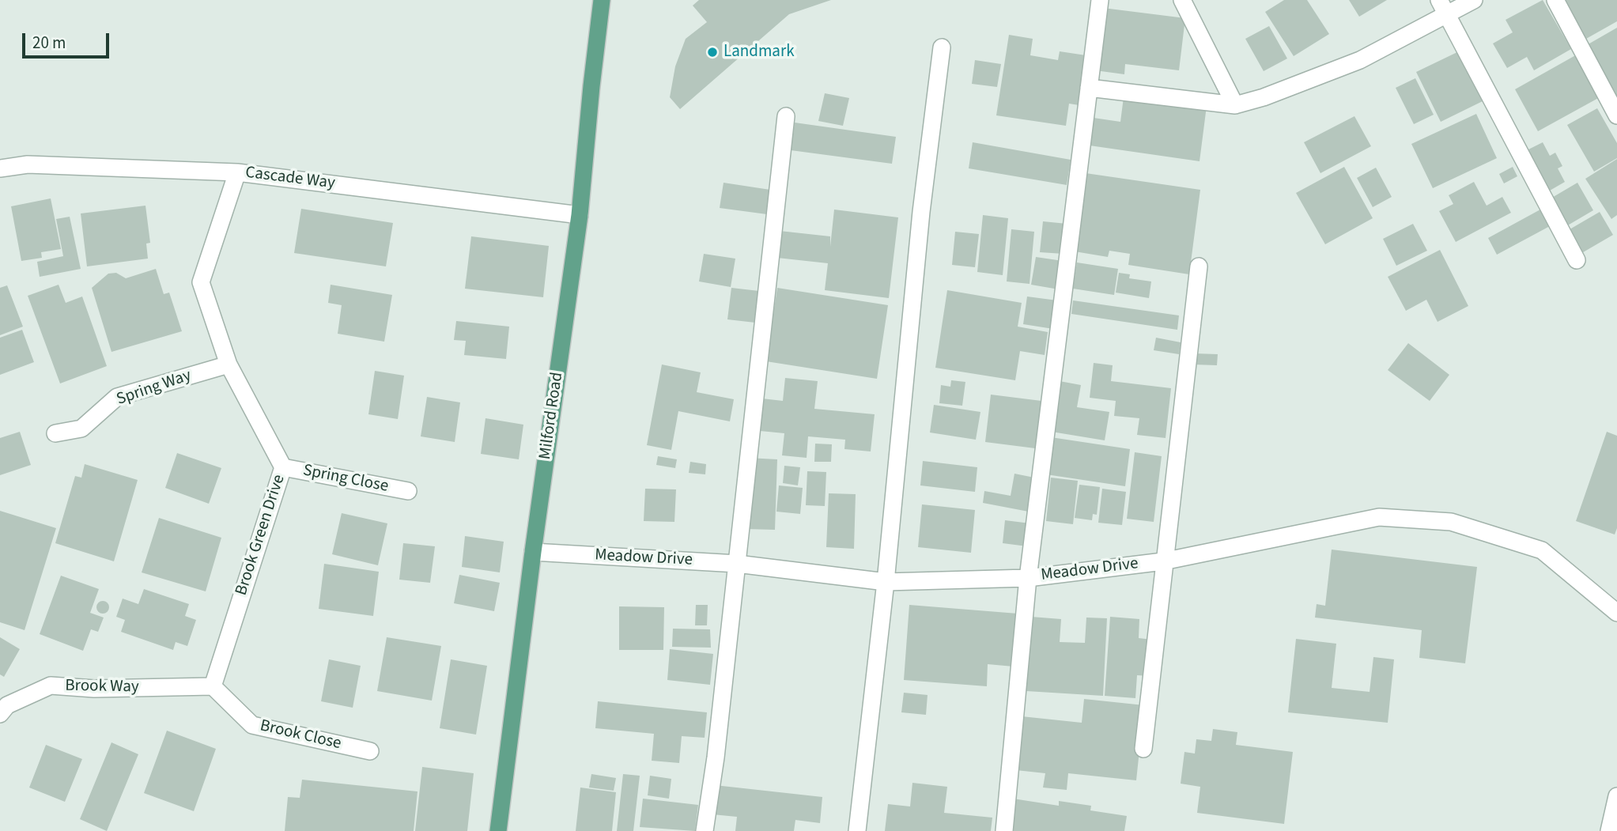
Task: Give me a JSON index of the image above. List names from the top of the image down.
{
  "streets": {
    "main road": ["Milford Road"],
    "street": [
      "Cascade Way",
      "Spring Way",
      "Spring Close",
      "Brook Green Drive",
      "Meadow Drive",
      "Brook Way",
      "Brook Close"
    ]
  },
  "crossings": [
    ["Cascade Way", "Milford Road"],
    ["Cascade Way", "Brook Green Drive"],
    ["Spring Way", "Brook Green Drive"],
    ["Milford Road", "Meadow Drive"],
    ["Spring Close", "Brook Green Drive"],
    ["Brook Green Drive", "Brook Way"],
    ["Brook Green Drive", "Brook Close"],
    ["Brook Way", "Brook Close"]
  ],
  "places": ["Landmark"],
  "scale_bar": "20 m"
}
